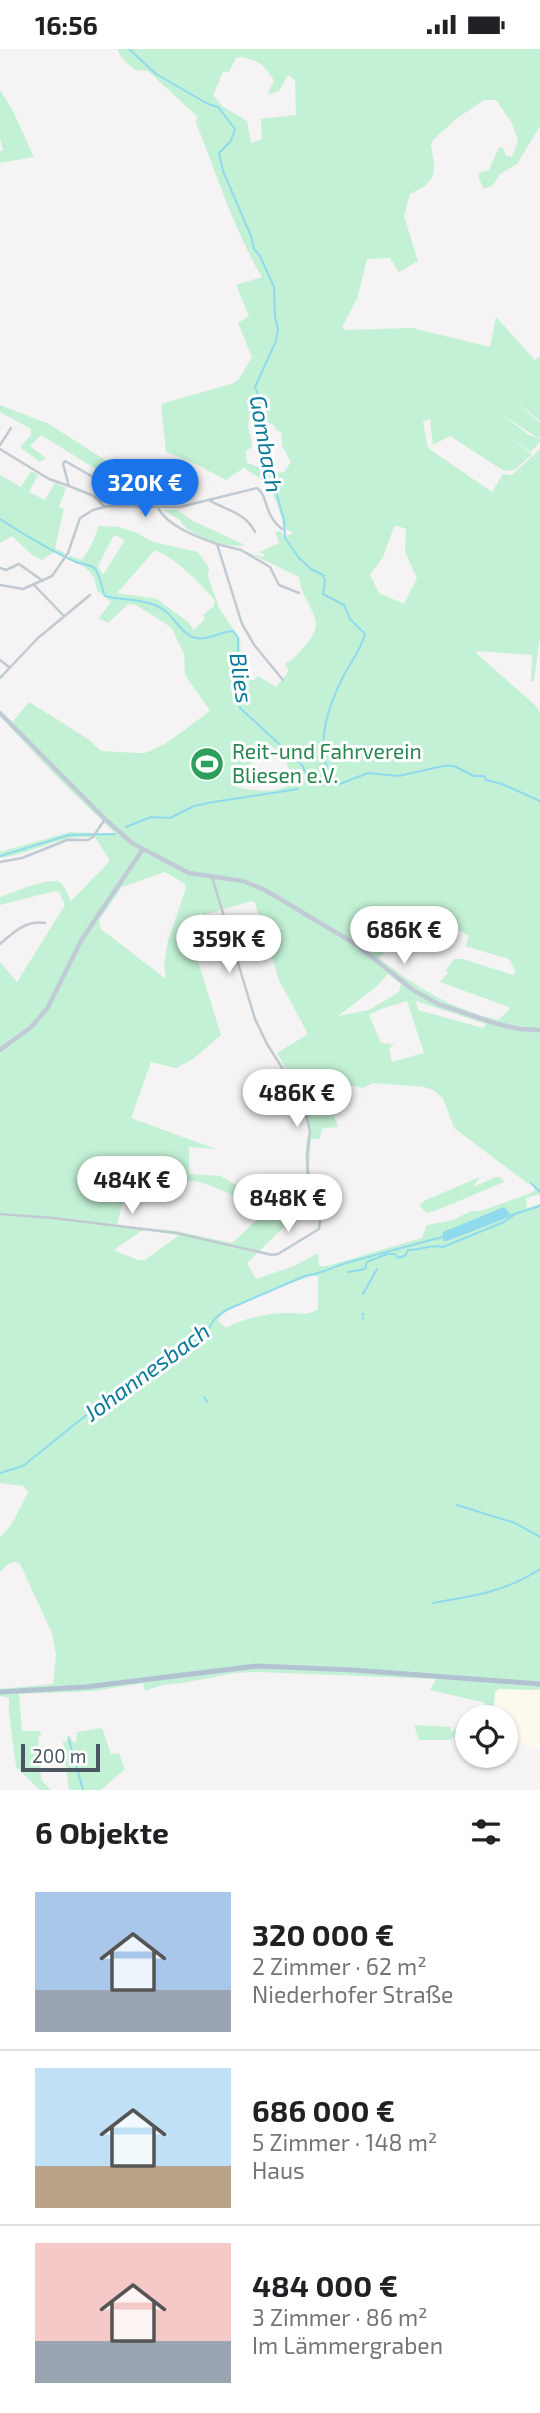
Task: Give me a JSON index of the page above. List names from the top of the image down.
{
  "water": ["Gombach", "Blies", "Johannesbach"],
  "places": {
    "sports": ["Reit-und Fahrverein Bliesen e.V."]
  },
  "scale_bar": "200 m",
  "page": {
    "status": "16:56",
    "price": [
      "320K €",
      "686K €",
      "359K €",
      "486K €",
      "484K €",
      "848K €"
    ],
    "scale": "200 m",
    "heading": "6 Objekte",
    "list": [
      {
        "name": "320 000 €",
        "note": "2 Zimmer · 62 m² · Niederhofer Straße"
      },
      {
        "name": "686 000 €",
        "note": "5 Zimmer · 148 m² · Haus"
      },
      {
        "name": "484 000 €",
        "note": "3 Zimmer · 86 m² · Im Lämmergraben"
      }
    ]
  }
}
